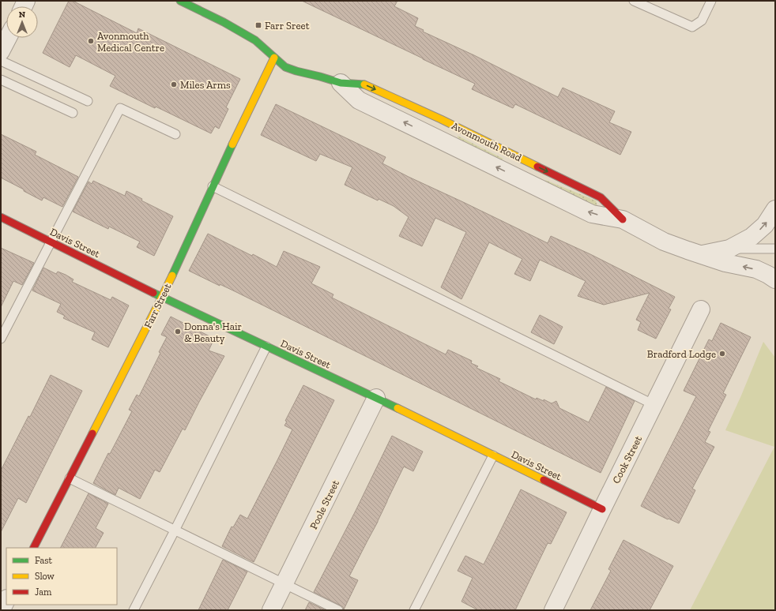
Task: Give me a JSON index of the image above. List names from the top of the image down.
{
  "streets": {
    "street": [
      "Avonmouth Road",
      "Davis Street",
      "Farr Street",
      "Cook Street",
      "Poole Street"
    ]
  },
  "crossings": [
    ["Avonmouth Road", "Farr Street"],
    ["Davis Street", "Farr Street"],
    ["Davis Street", "Cook Street"],
    ["Davis Street", "Poole Street"]
  ],
  "places": {
    "transit": ["Farr Sreet"],
    "other": [
      "Avonmouth Medical Centre",
      "Miles Arms",
      "Donna's Hair & Beauty",
      "Bradford Lodge"
    ]
  },
  "legend": ["Fast", "Slow", "Jam"],
  "north": "top"
}
